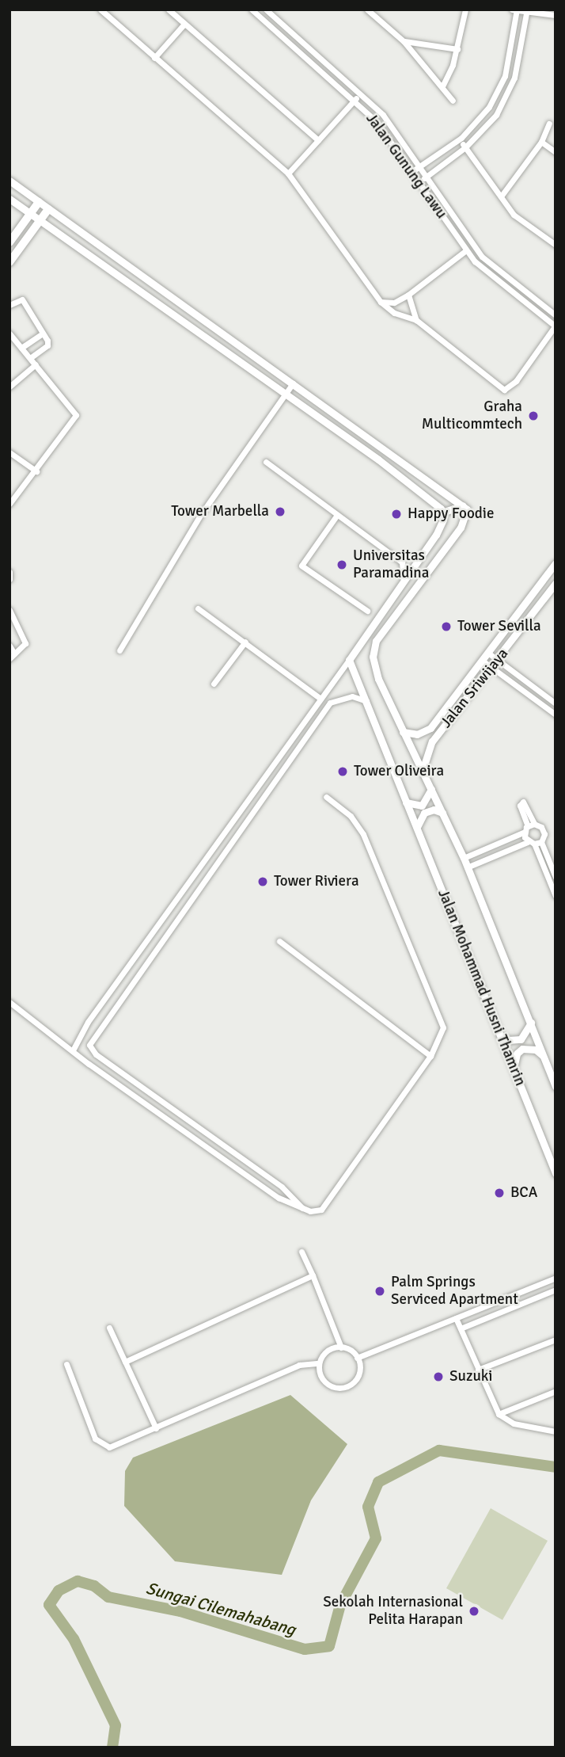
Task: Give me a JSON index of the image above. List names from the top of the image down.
{
  "streets": {
    "street": ["Jalan Gunung Lawu", "Jalan Sriwijaya", "Jalan Mohammad Husni Thamrin"]
  },
  "water": ["Sungai Cilemahabang"],
  "places": [
    "Graha Multicommtech",
    "Tower Marbella",
    "Happy Foodie",
    "Universitas Paramadina",
    "Tower Sevilla",
    "Tower Oliveira",
    "Tower Riviera",
    "BCA",
    "Palm Springs Serviced Apartment",
    "Suzuki",
    "Sekolah Internasional Pelita Harapan"
  ]
}
